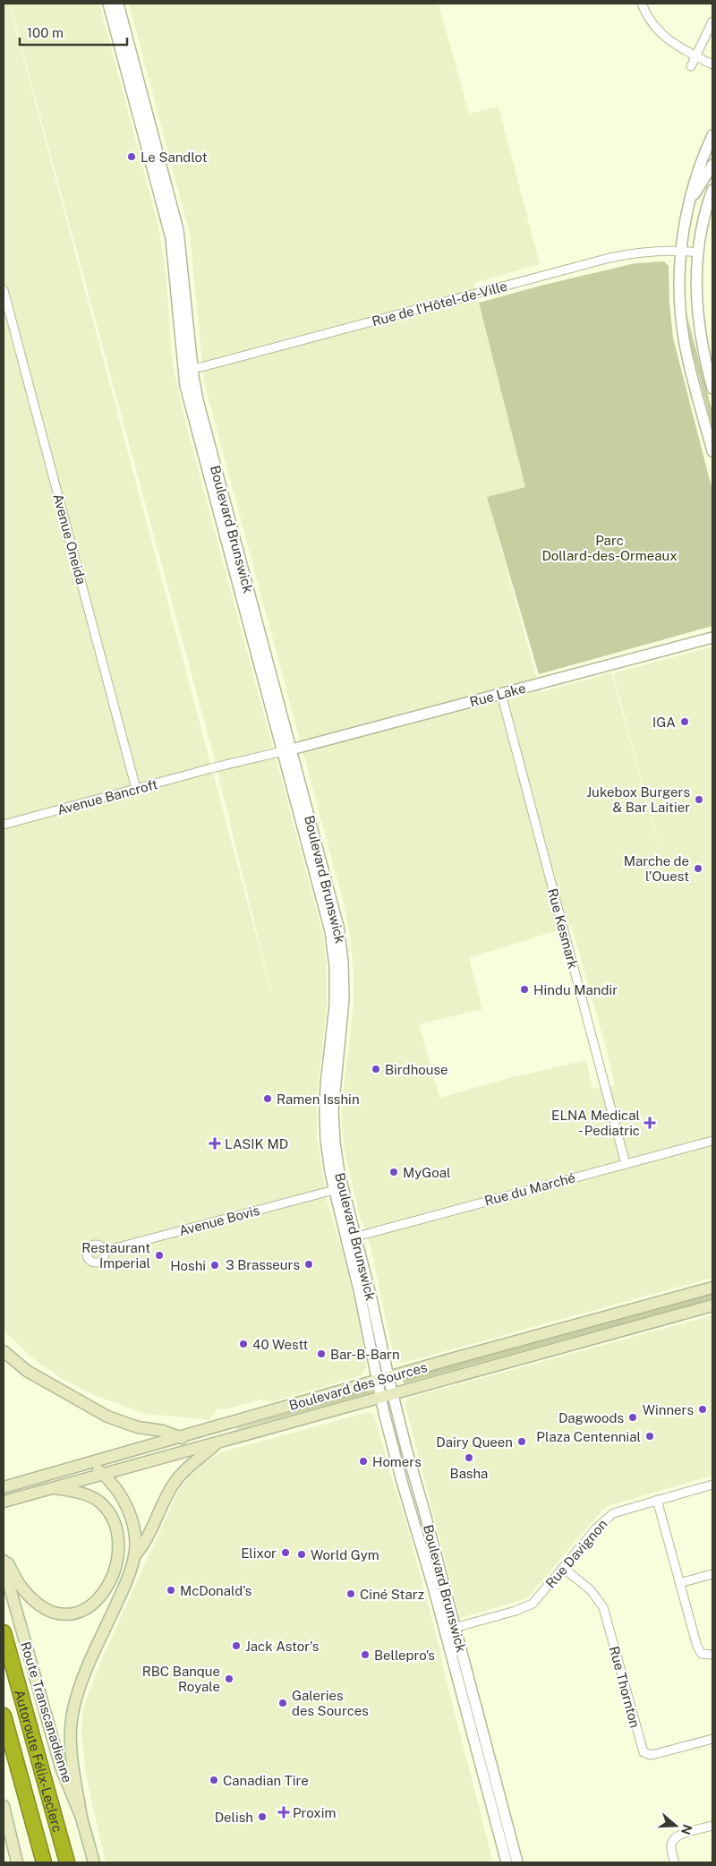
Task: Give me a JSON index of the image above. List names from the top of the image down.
{
  "streets": {
    "highway": ["Autoroute Félix-Leclerc"],
    "main road": ["Boulevard des Sources", "Route Transcanadienne"],
    "street": [
      "Rue de l'Hôtel-de-Ville",
      "Boulevard Brunswick",
      "Avenue Oneida",
      "Rue Lake",
      "Avenue Bancroft",
      "Rue Kesmark",
      "Rue du Marché",
      "Avenue Bovis",
      "Rue Davignon",
      "Rue Thornton"
    ]
  },
  "crossings": [
    ["Rue de l'Hôtel-de-Ville", "Boulevard Brunswick"],
    ["Boulevard Brunswick", "Rue Lake"],
    ["Boulevard Brunswick", "Avenue Bancroft"],
    ["Boulevard Brunswick", "Rue du Marché"],
    ["Boulevard Brunswick", "Avenue Bovis"],
    ["Boulevard Brunswick", "Boulevard des Sources"],
    ["Boulevard Brunswick", "Rue Davignon"],
    ["Avenue Oneida", "Avenue Bancroft"],
    ["Rue Lake", "Avenue Bancroft"],
    ["Rue Lake", "Rue Kesmark"],
    ["Rue Kesmark", "Rue du Marché"],
    ["Rue Davignon", "Rue Thornton"]
  ],
  "parks": ["Parc Dollard-des-Ormeaux"],
  "places": {
    "other": [
      "Le Sandlot",
      "IGA",
      "Jukebox Burgers & Bar Laitier",
      "Marche de l'Ouest",
      "Hindu Mandir",
      "Birdhouse",
      "Ramen Isshin",
      "MyGoal",
      "Restaurant Imperial",
      "3 Brasseurs",
      "Hoshi",
      "40 Westt",
      "Bar-B-Barn",
      "Winners",
      "Dagwoods",
      "Plaza Centennial",
      "Dairy Queen",
      "Basha",
      "Homers",
      "Elixor",
      "World Gym",
      "McDonald's",
      "Ciné Starz",
      "Jack Astor's",
      "Bellepro's",
      "RBC Banque Royale",
      "Galeries des Sources",
      "Canadian Tire",
      "Delish"
    ],
    "health": ["ELNA Medical - Pediatric", "LASIK MD", "Proxim"]
  },
  "scale_bar": "100 m",
  "north": "right"
}
